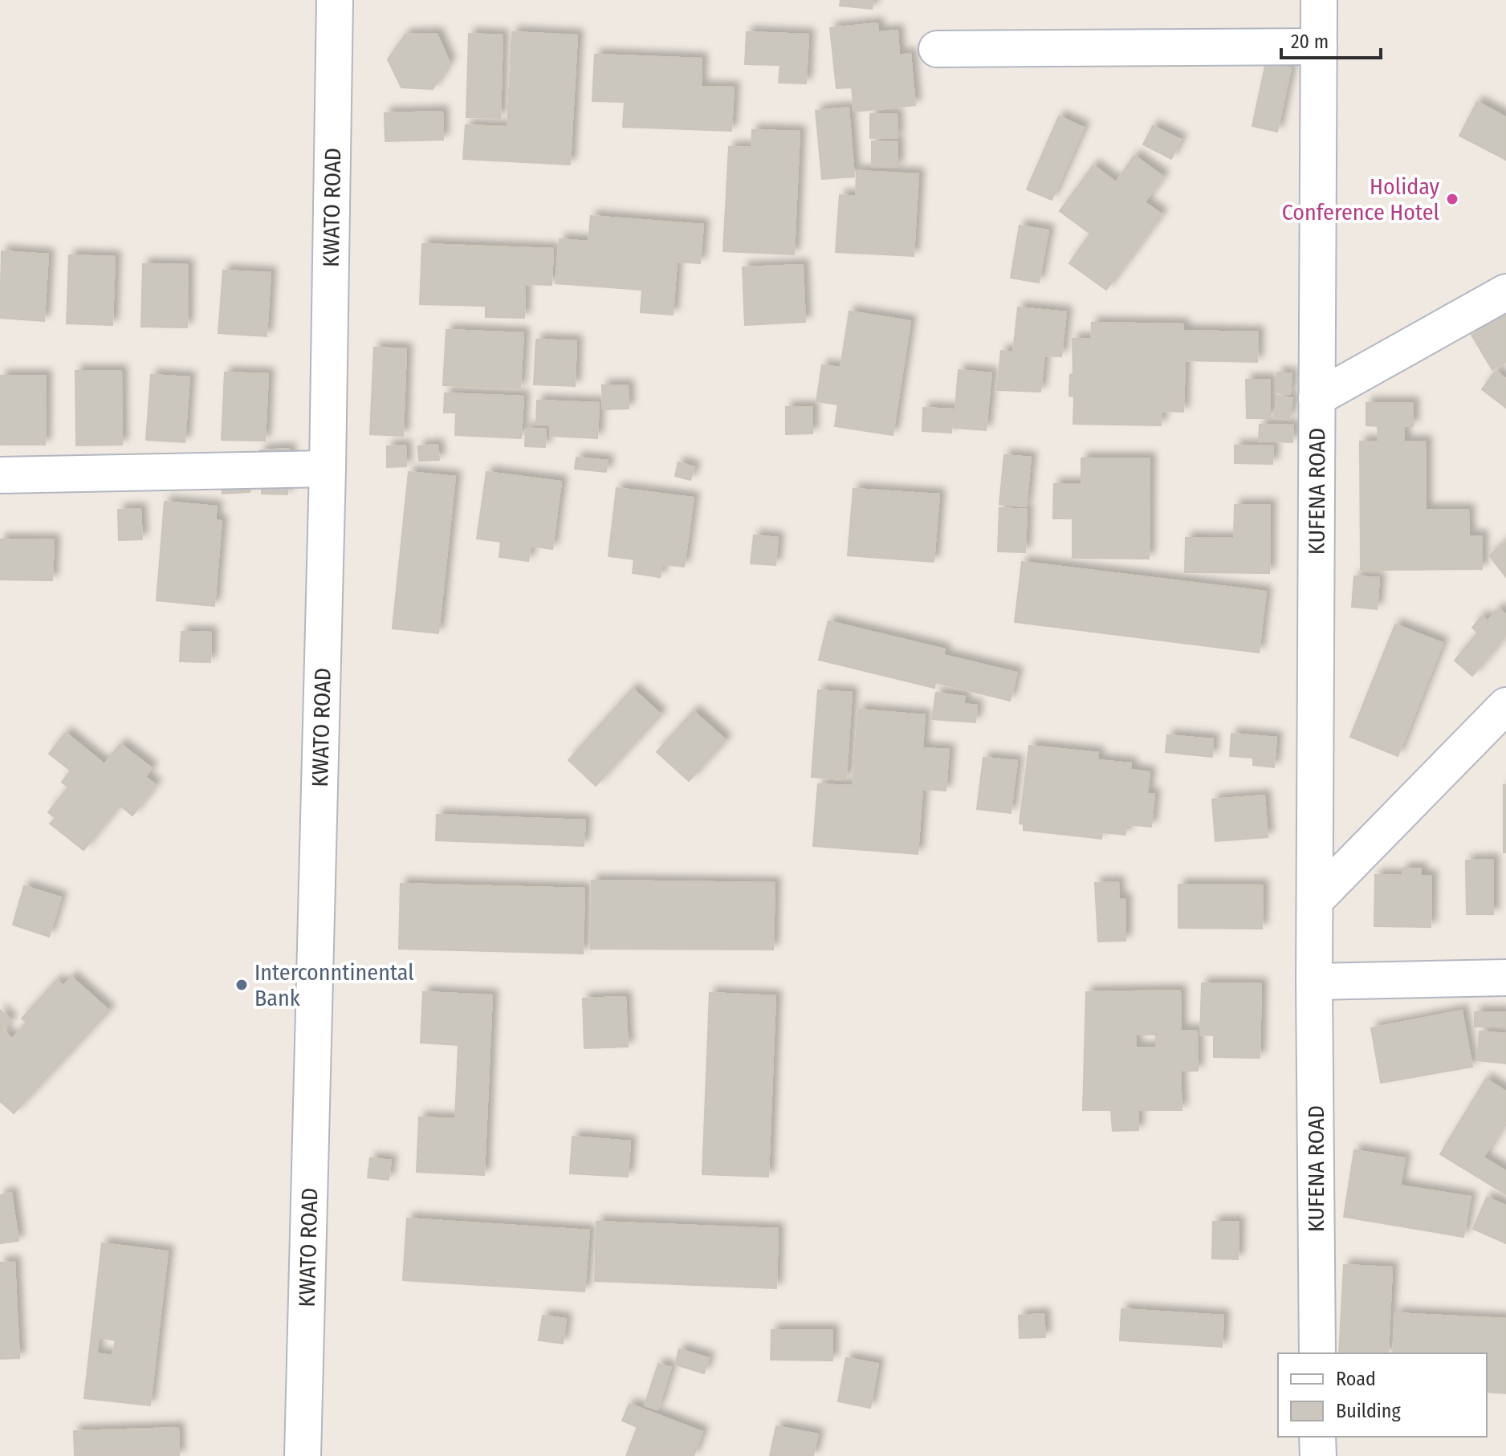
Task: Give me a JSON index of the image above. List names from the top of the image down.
{
  "streets": {
    "street": ["KWATO ROAD", "KUFENA ROAD"]
  },
  "places": ["Holiday Conference Hotel", "Interconntinental Bank"],
  "legend": ["Road", "Building"],
  "scale_bar": "20 m"
}
